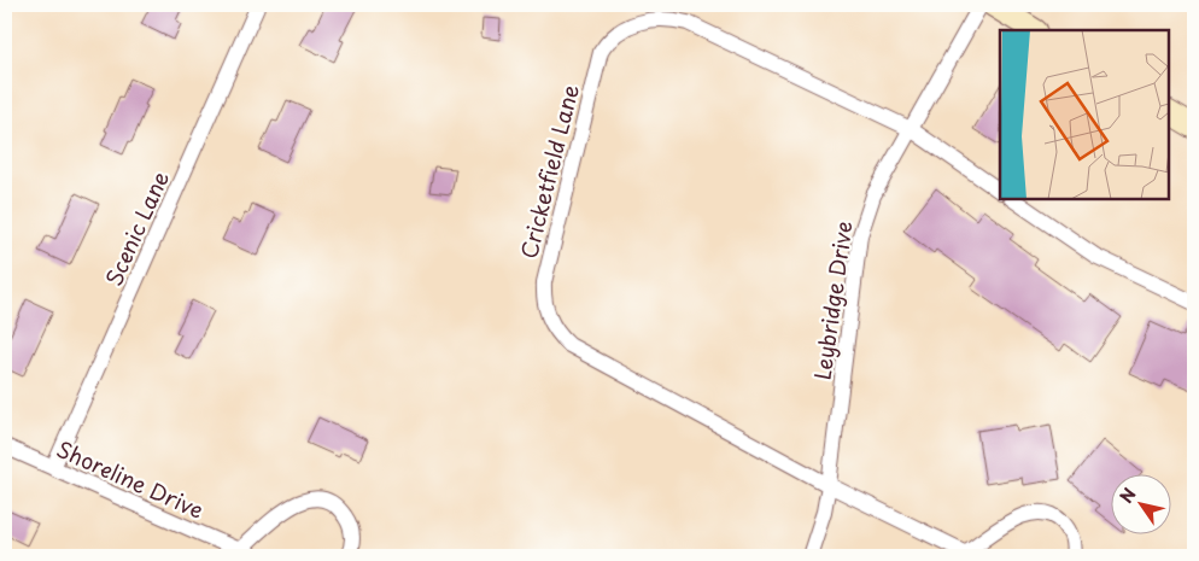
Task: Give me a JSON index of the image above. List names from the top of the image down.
{
  "streets": {
    "street": [
      "Cricketfield Lane",
      "Scenic Lane",
      "Leybridge Drive",
      "Shoreline Drive"
    ]
  },
  "crossings": [
    ["Cricketfield Lane", "Leybridge Drive"],
    ["Scenic Lane", "Shoreline Drive"]
  ],
  "north": "top left"
}
